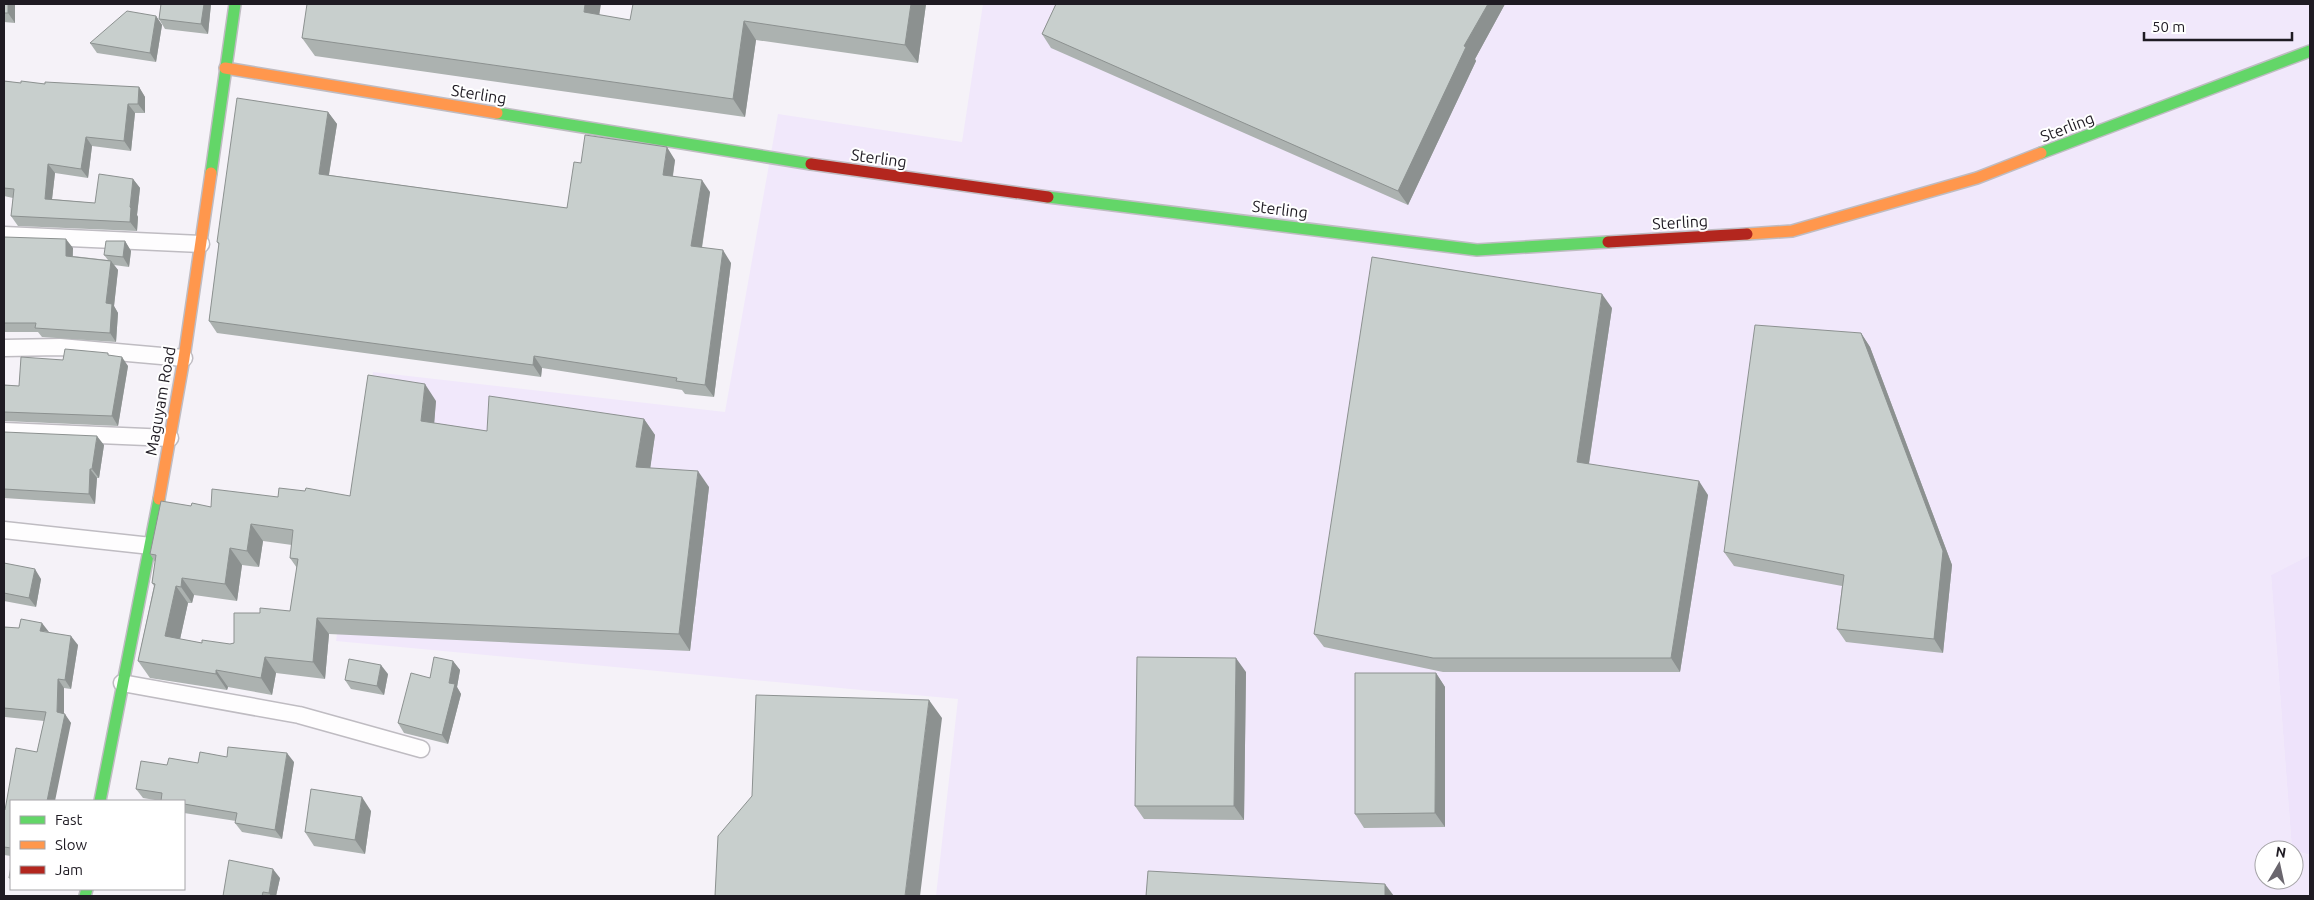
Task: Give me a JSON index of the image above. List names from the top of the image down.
{
  "streets": {
    "street": ["Sterling", "Maguyam Road"]
  },
  "crossings": [
    ["Sterling", "Maguyam Road"]
  ],
  "legend": ["Fast", "Slow", "Jam"],
  "scale_bar": "50 m",
  "north": "top"
}
